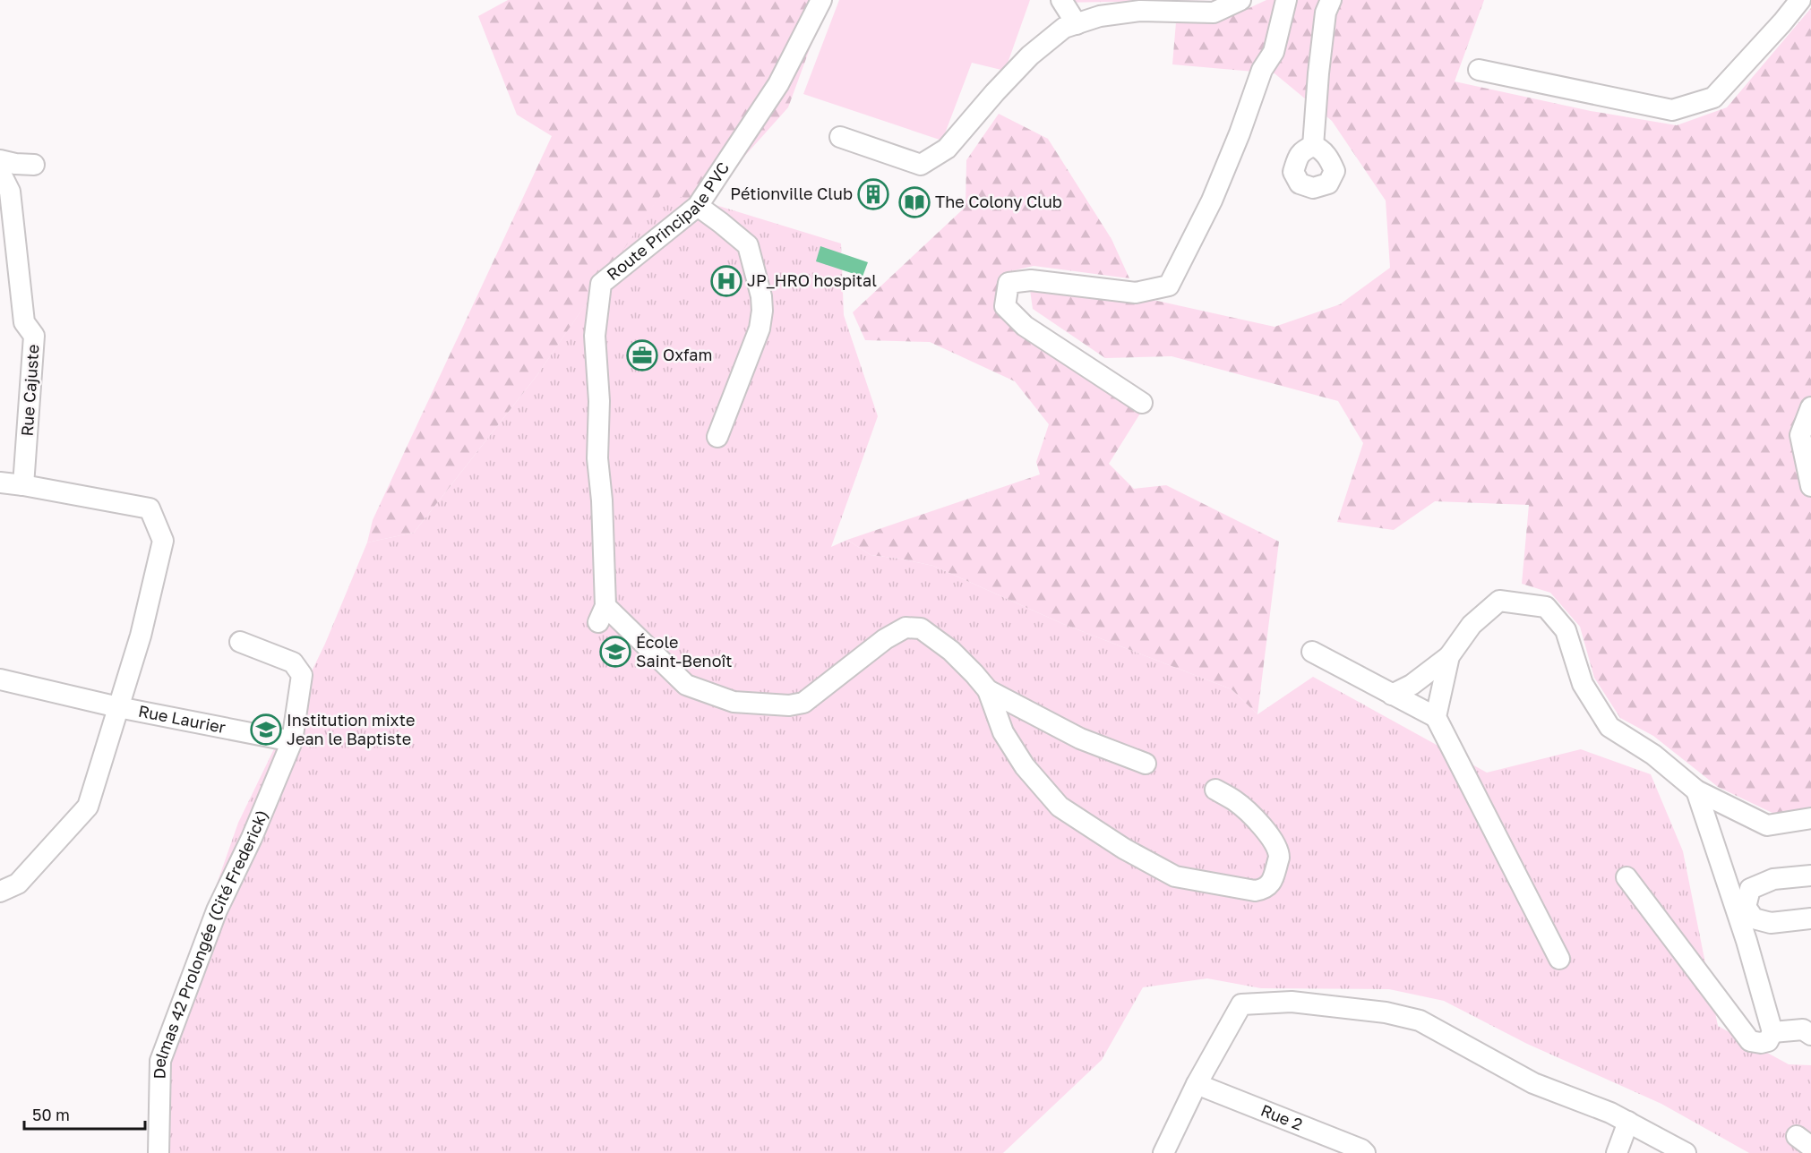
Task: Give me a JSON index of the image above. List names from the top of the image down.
{
  "streets": {
    "street": [
      "Route Principale PVC",
      "Rue Cajuste",
      "Rue Laurier",
      "Delmas 42 Prolongée (Cité Frederick)",
      "Rue 2"
    ]
  },
  "crossings": [
    ["Rue Laurier", "Delmas 42 Prolongée (Cité Frederick)"]
  ],
  "places": {
    "building": ["Pétionville Club"],
    "library": ["The Colony Club"],
    "hospital": ["JP_HRO hospital"],
    "office": ["Oxfam"],
    "school or university": ["École Saint-Benoît", "Institution mixte Jean le Baptiste"]
  },
  "scale_bar": "50 m"
}
